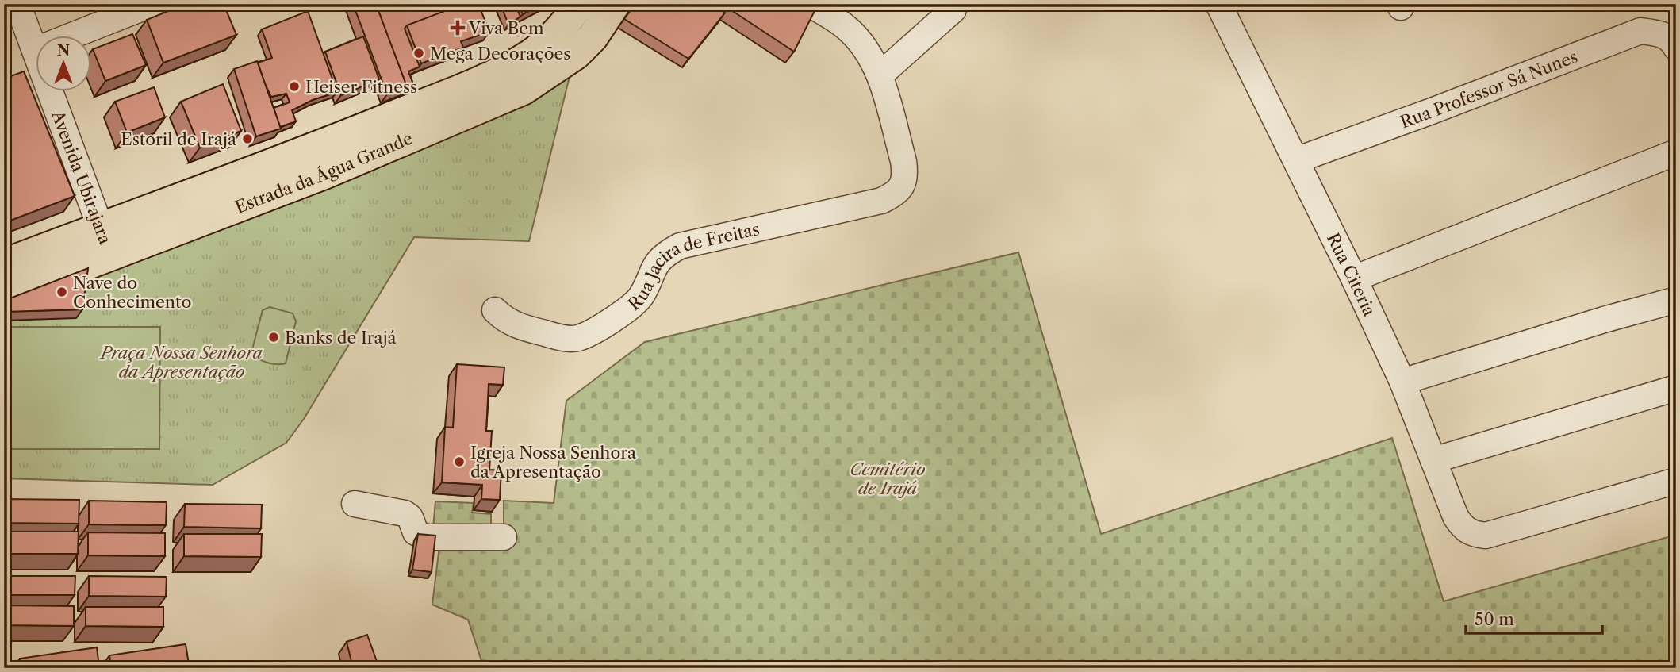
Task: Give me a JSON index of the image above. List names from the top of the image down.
{
  "streets": {
    "main road": ["Estrada da Água Grande"],
    "street": [
      "Rua Professor Sá Nunes",
      "Avenida Ubirajara",
      "Rua Jacira de Freitas",
      "Rua Citeria"
    ]
  },
  "crossings": [
    ["Rua Professor Sá Nunes", "Rua Citeria"],
    ["Estrada da Água Grande", "Avenida Ubirajara"]
  ],
  "parks": ["Praça Nossa Senhora da Apresentação", "Cemitério de Irajá"],
  "places": {
    "health": ["Viva Bem"],
    "other": [
      "Mega Decorações",
      "Heiser Fitness",
      "Estoril de Irajá",
      "Nave do Conhecimento",
      "Banks de Irajá",
      "Igreja Nossa Senhora da Apresentação"
    ]
  },
  "scale_bar": "50 m",
  "north": "top"
}
